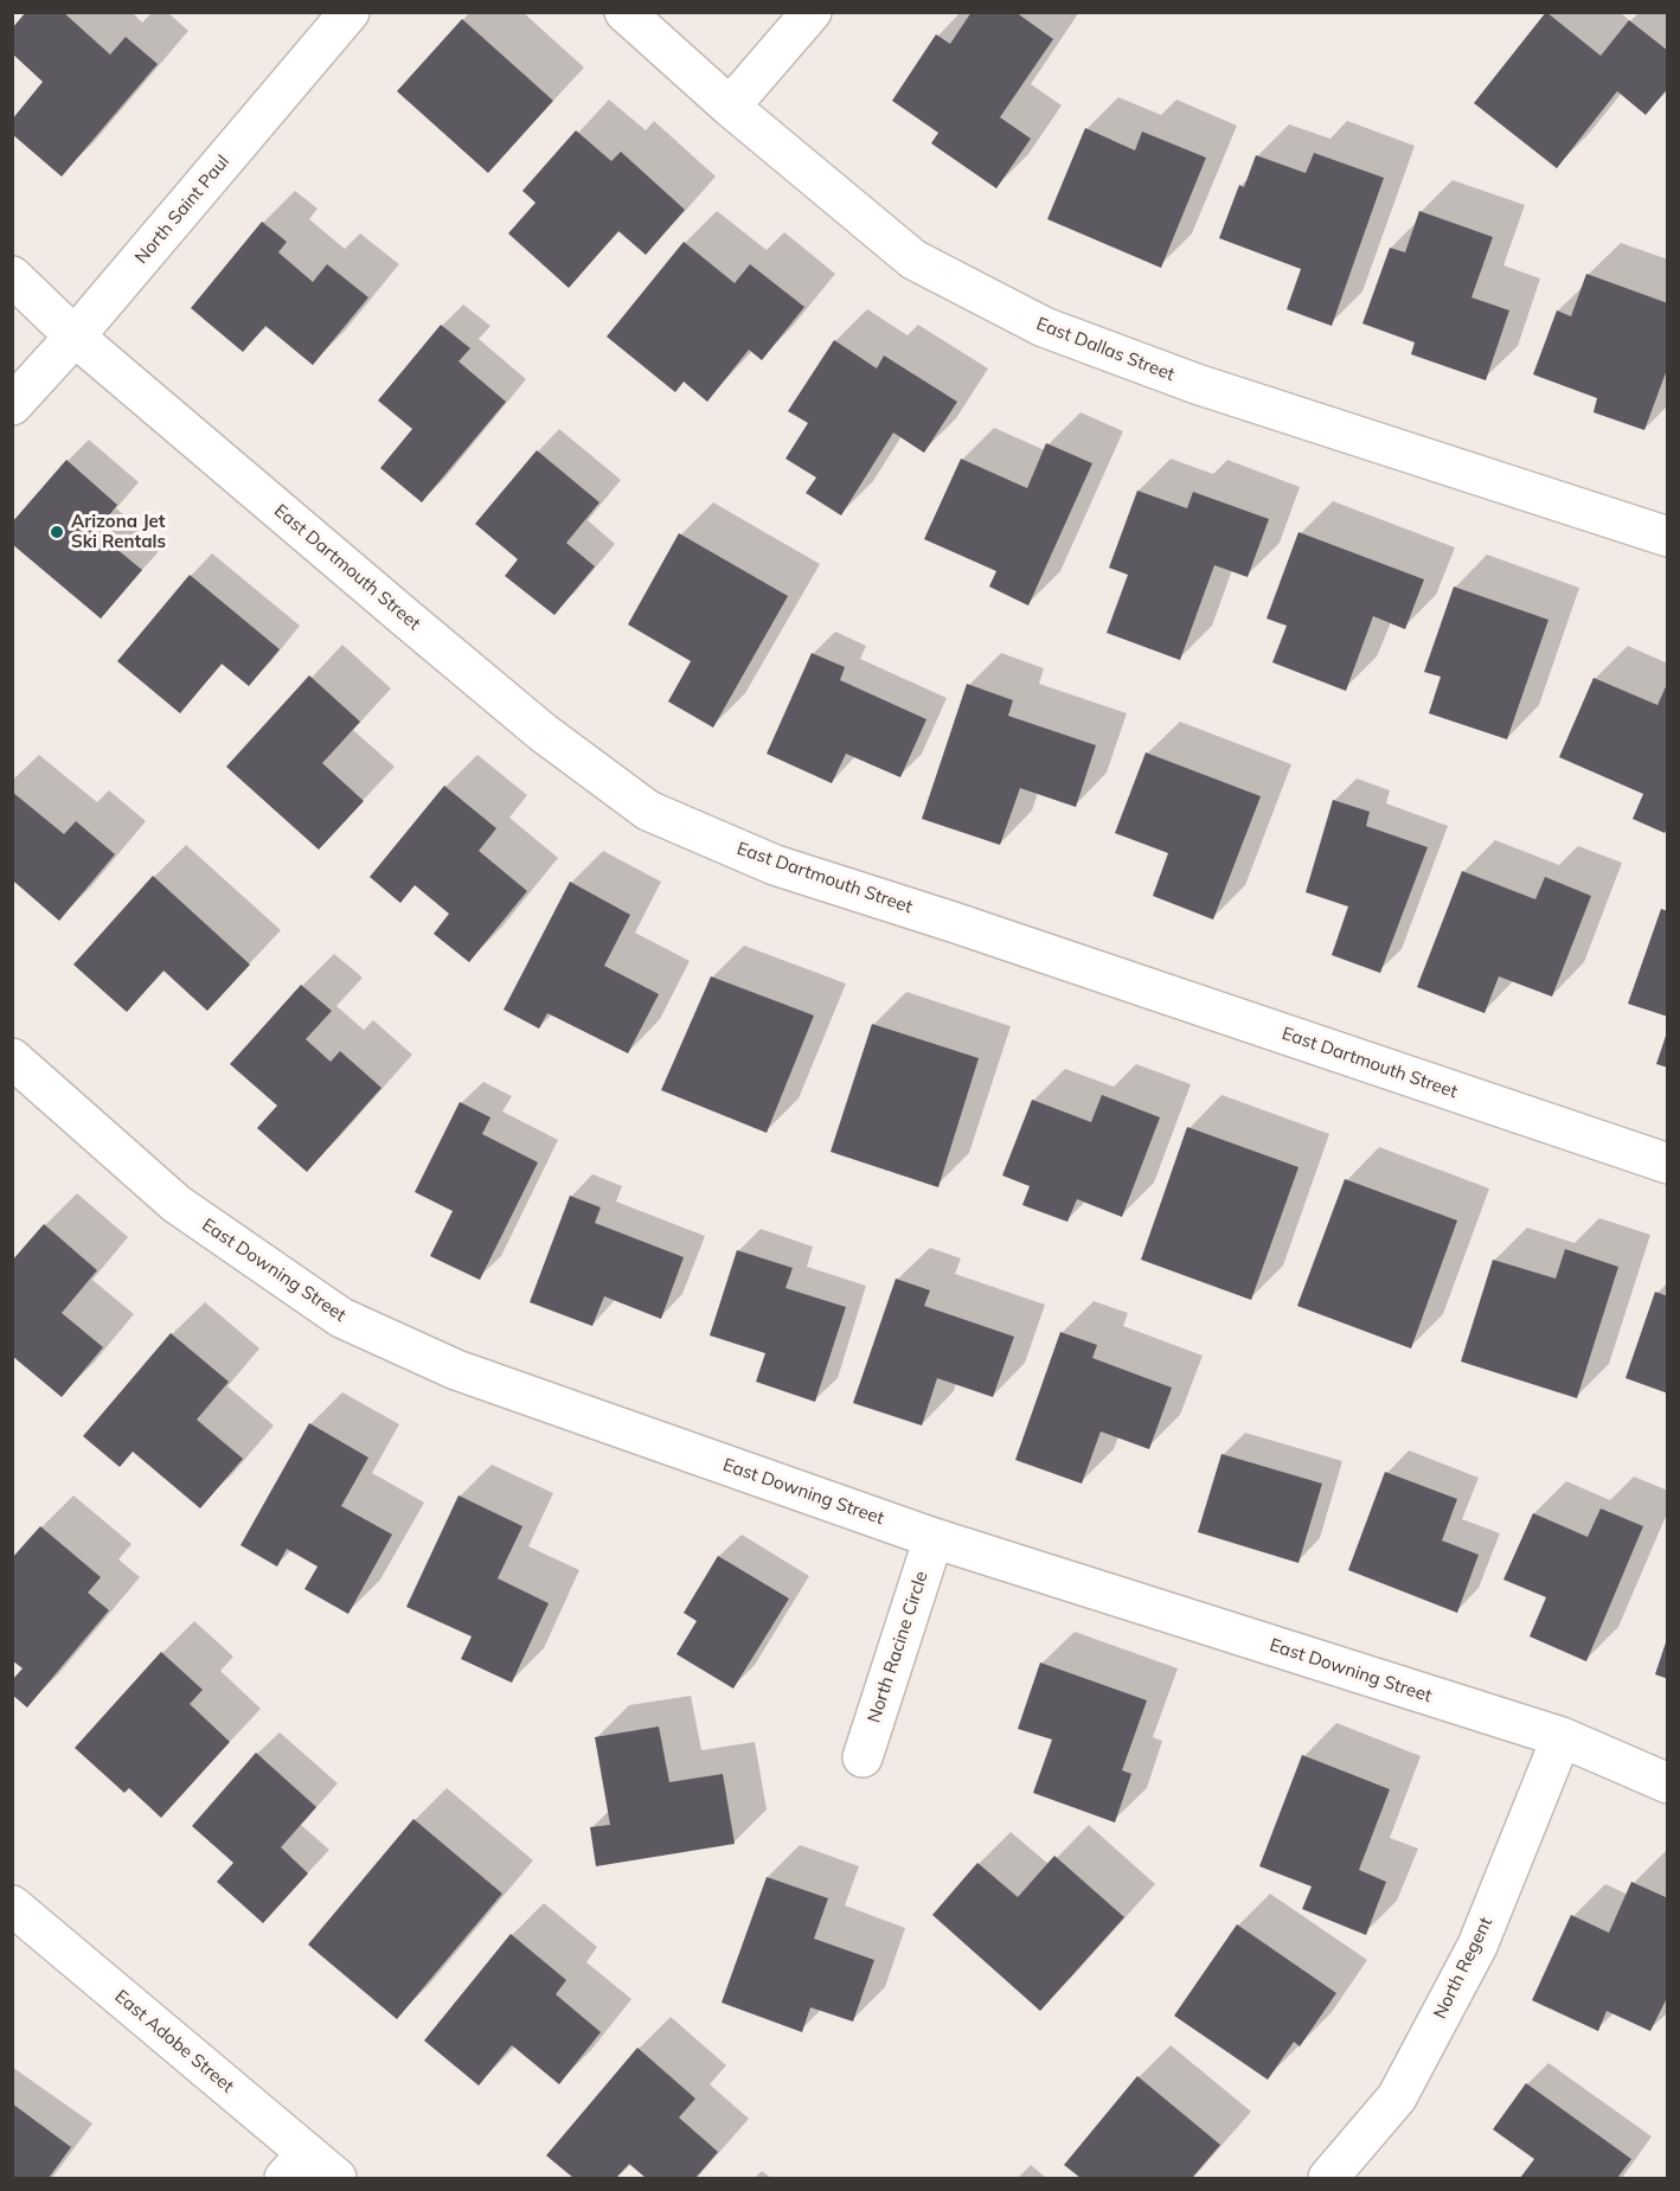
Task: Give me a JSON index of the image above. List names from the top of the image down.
{
  "streets": {
    "street": [
      "North Saint Paul",
      "East Dallas Street",
      "East Dartmouth Street",
      "East Downing Street",
      "North Racine Circle",
      "North Regent",
      "East Adobe Street"
    ]
  },
  "crossings": [
    ["North Saint Paul", "East Dartmouth Street"],
    ["East Downing Street", "North Racine Circle"],
    ["East Downing Street", "North Regent"]
  ],
  "places": ["Arizona Jet Ski Rentals"]
}
